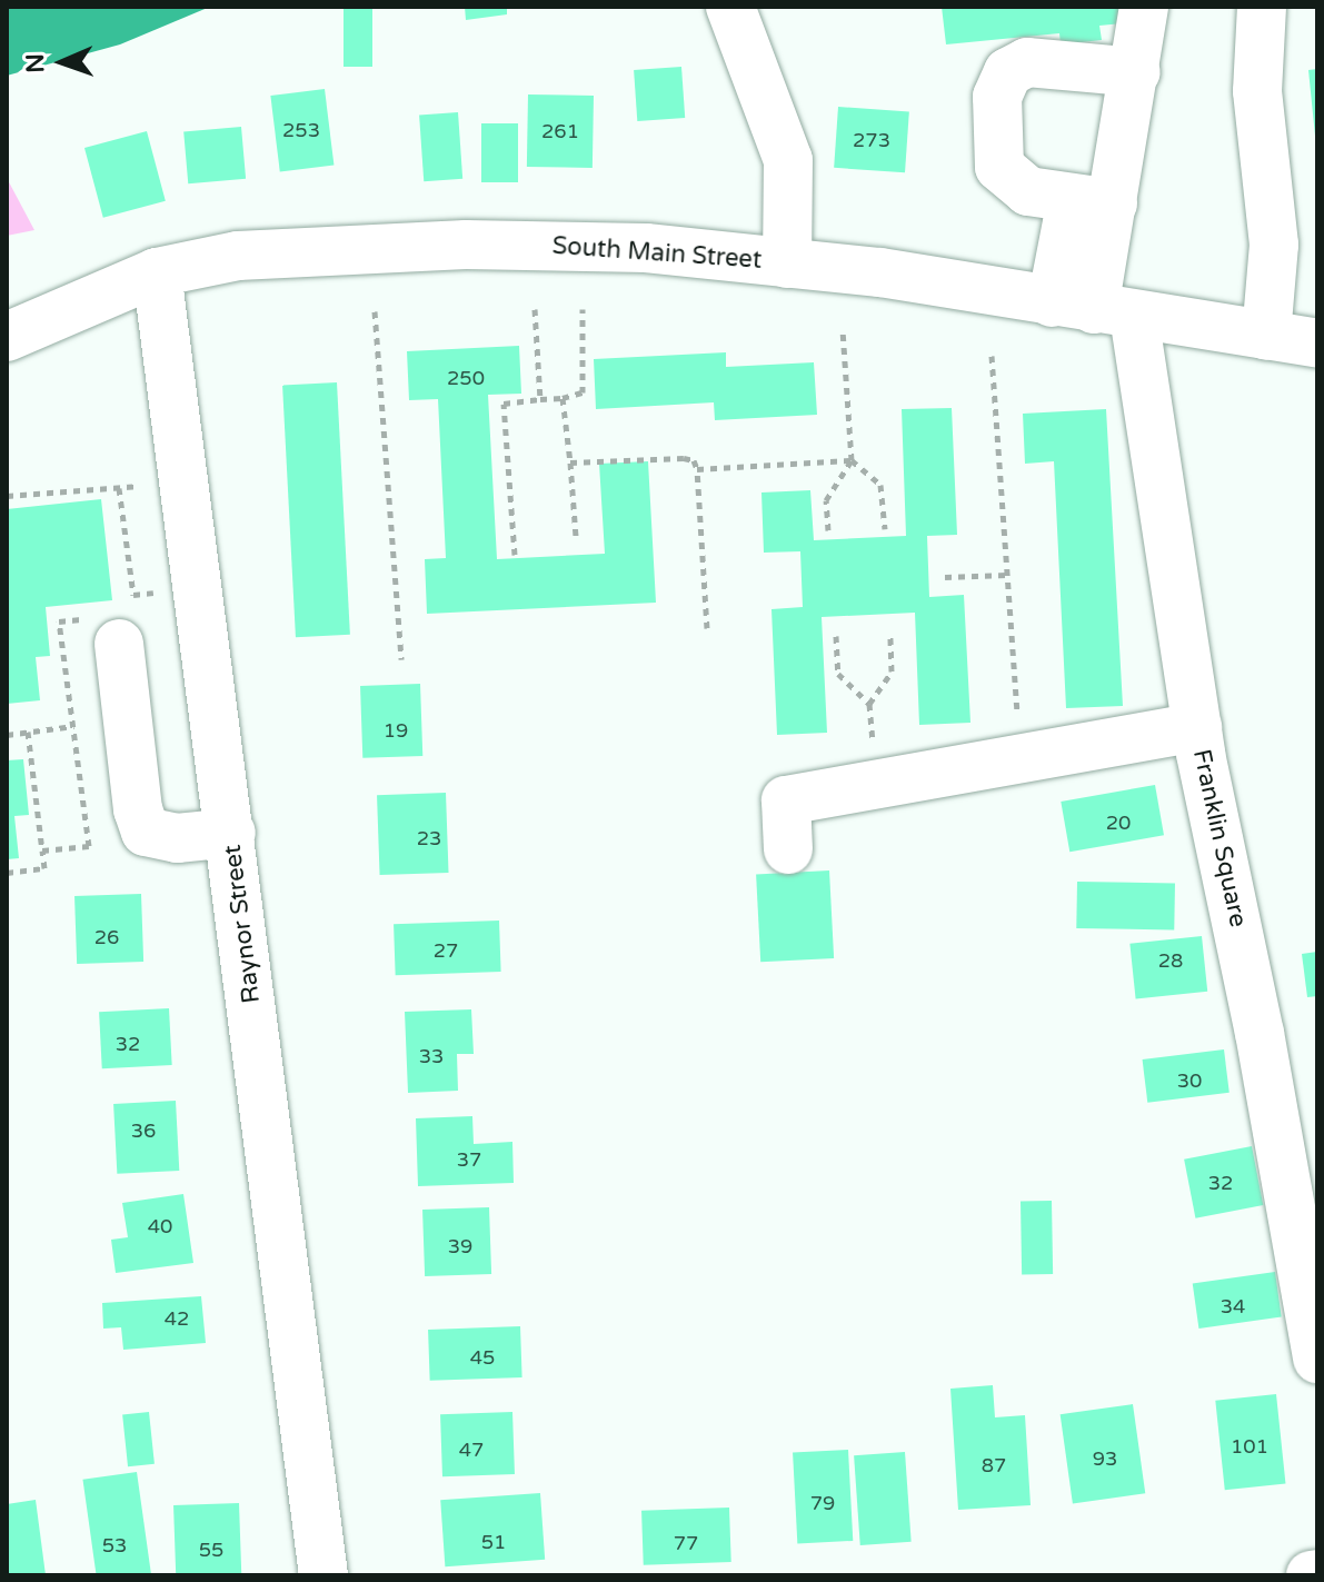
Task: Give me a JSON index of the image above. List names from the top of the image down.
{
  "streets": {
    "street": ["South Main Street", "Franklin Square", "Raynor Street"]
  },
  "crossings": [
    ["South Main Street", "Franklin Square"],
    ["South Main Street", "Raynor Street"]
  ],
  "house_numbers": [
    "253",
    "261",
    "273",
    "250",
    "19",
    "20",
    "23",
    "26",
    "27",
    "28",
    "32",
    "33",
    "30",
    "36",
    "37",
    "32",
    "40",
    "39",
    "34",
    "42",
    "45",
    "101",
    "47",
    "93",
    "87",
    "79",
    "51",
    "77",
    "53",
    "55"
  ],
  "north": "left"
}
